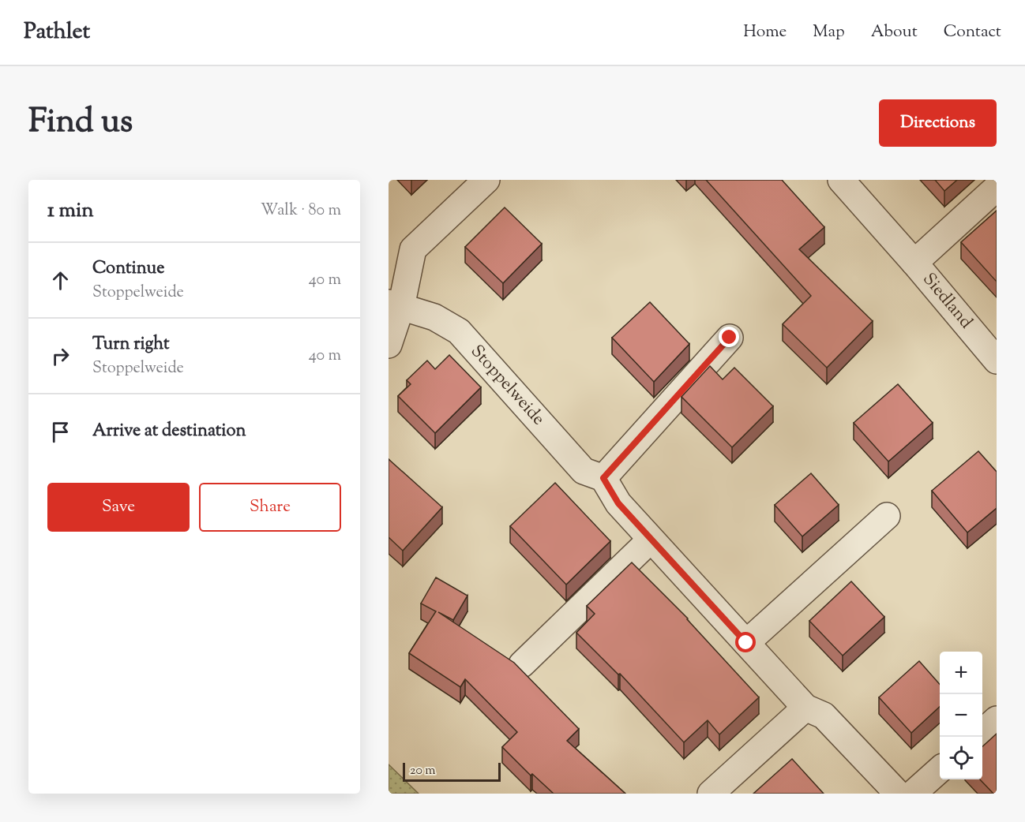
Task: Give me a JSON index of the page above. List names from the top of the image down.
{
  "streets": {
    "street": ["Siedland", "Stoppelweide"]
  },
  "scale_bar": "20 m",
  "page": {
    "header": "Pathlet",
    "nav": [
      "Home",
      "Map",
      "About",
      "Contact"
    ],
    "title": "Find us",
    "buttons": [
      "Directions",
      ["Save", "Share"]
    ],
    "heading": ["1 min", "Walk · 80 m"],
    "list": [
      ["Continue", "Stoppelweide", "40 m"],
      ["Turn right", "Stoppelweide", "40 m"],
      "Arrive at destination"
    ],
    "map_buttons": ["+", "−"],
    "scale": "20 m"
  }
}
